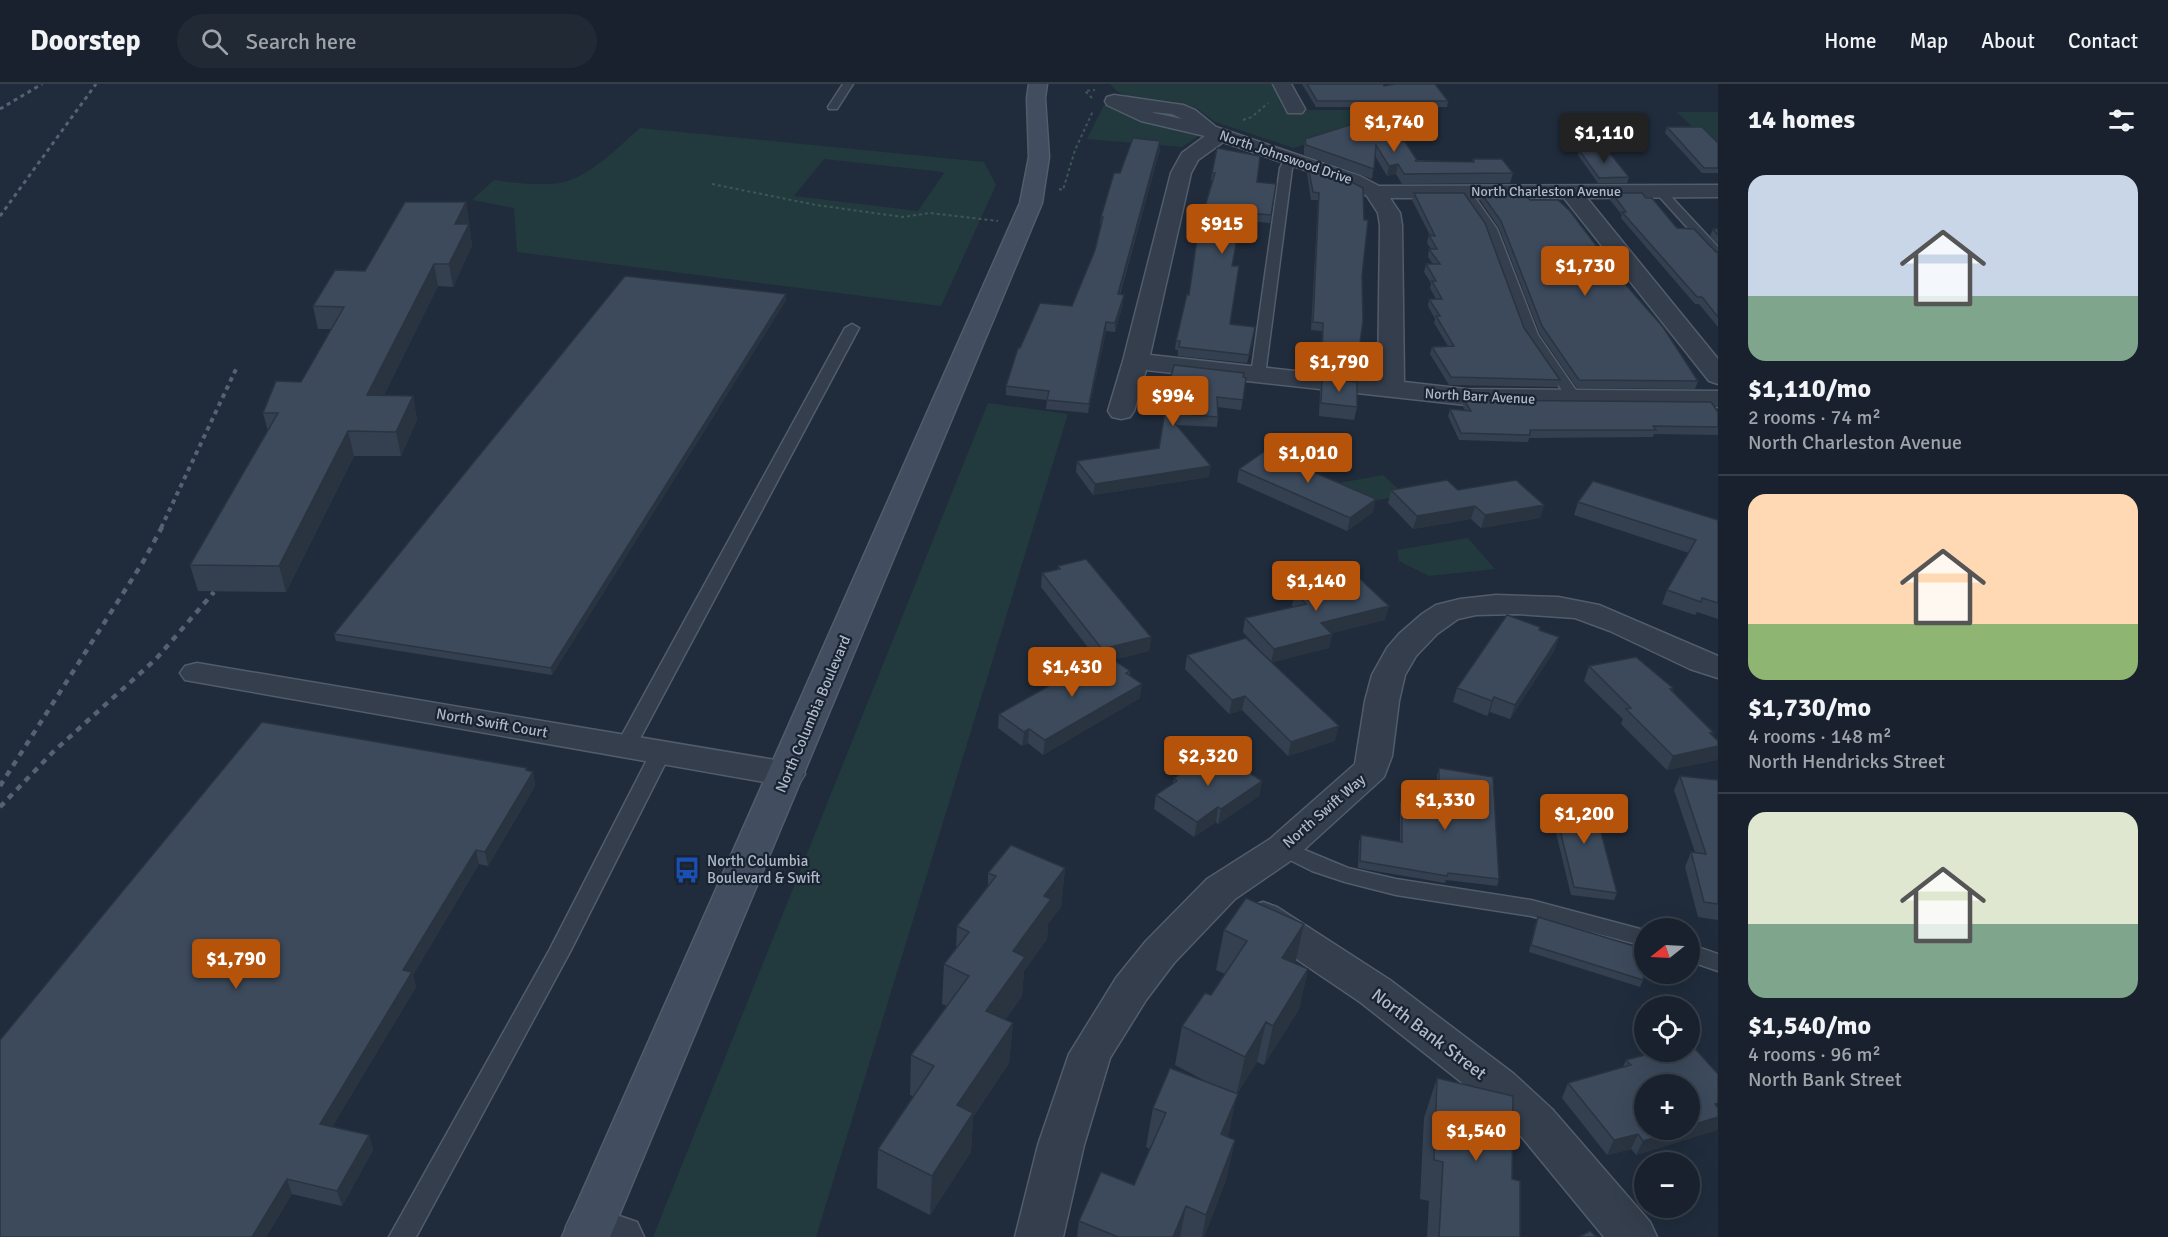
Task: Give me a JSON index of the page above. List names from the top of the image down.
{
  "streets": {
    "main road": ["North Columbia Boulevard"],
    "street": [
      "North Johnswood Drive",
      "North Charleston Avenue",
      "North Barr Avenue",
      "North Swift Court",
      "North Swift Way",
      "North Bank Street"
    ]
  },
  "crossings": [
    ["North Johnswood Drive", "North Charleston Avenue"],
    ["North Columbia Boulevard", "North Swift Court"],
    ["North Swift Way", "North Bank Street"]
  ],
  "places": {
    "bus stop": ["North Columbia Boulevard & Swift"]
  },
  "north": "left",
  "page": {
    "header": "Doorstep",
    "search": "Search here",
    "nav": [
      "Home",
      "Map",
      "About",
      "Contact"
    ],
    "heading": "14 homes",
    "price": [
      "$1,740",
      "$1,110",
      "$915",
      "$1,730",
      "$1,790",
      "$994",
      "$1,010",
      "$1,140",
      "$1,430",
      "$2,320",
      "$1,330",
      "$1,200",
      "$1,790",
      "$1,540"
    ],
    "list": [
      {
        "name": "$1,110/mo",
        "note": "2 rooms · 74 m² · North Charleston Avenue"
      },
      {
        "name": "$1,730/mo",
        "note": "4 rooms · 148 m² · North Hendricks Street"
      },
      {
        "name": "$1,540/mo",
        "note": "4 rooms · 96 m² · North Bank Street"
      }
    ],
    "map_buttons": ["+", "−"]
  }
}
